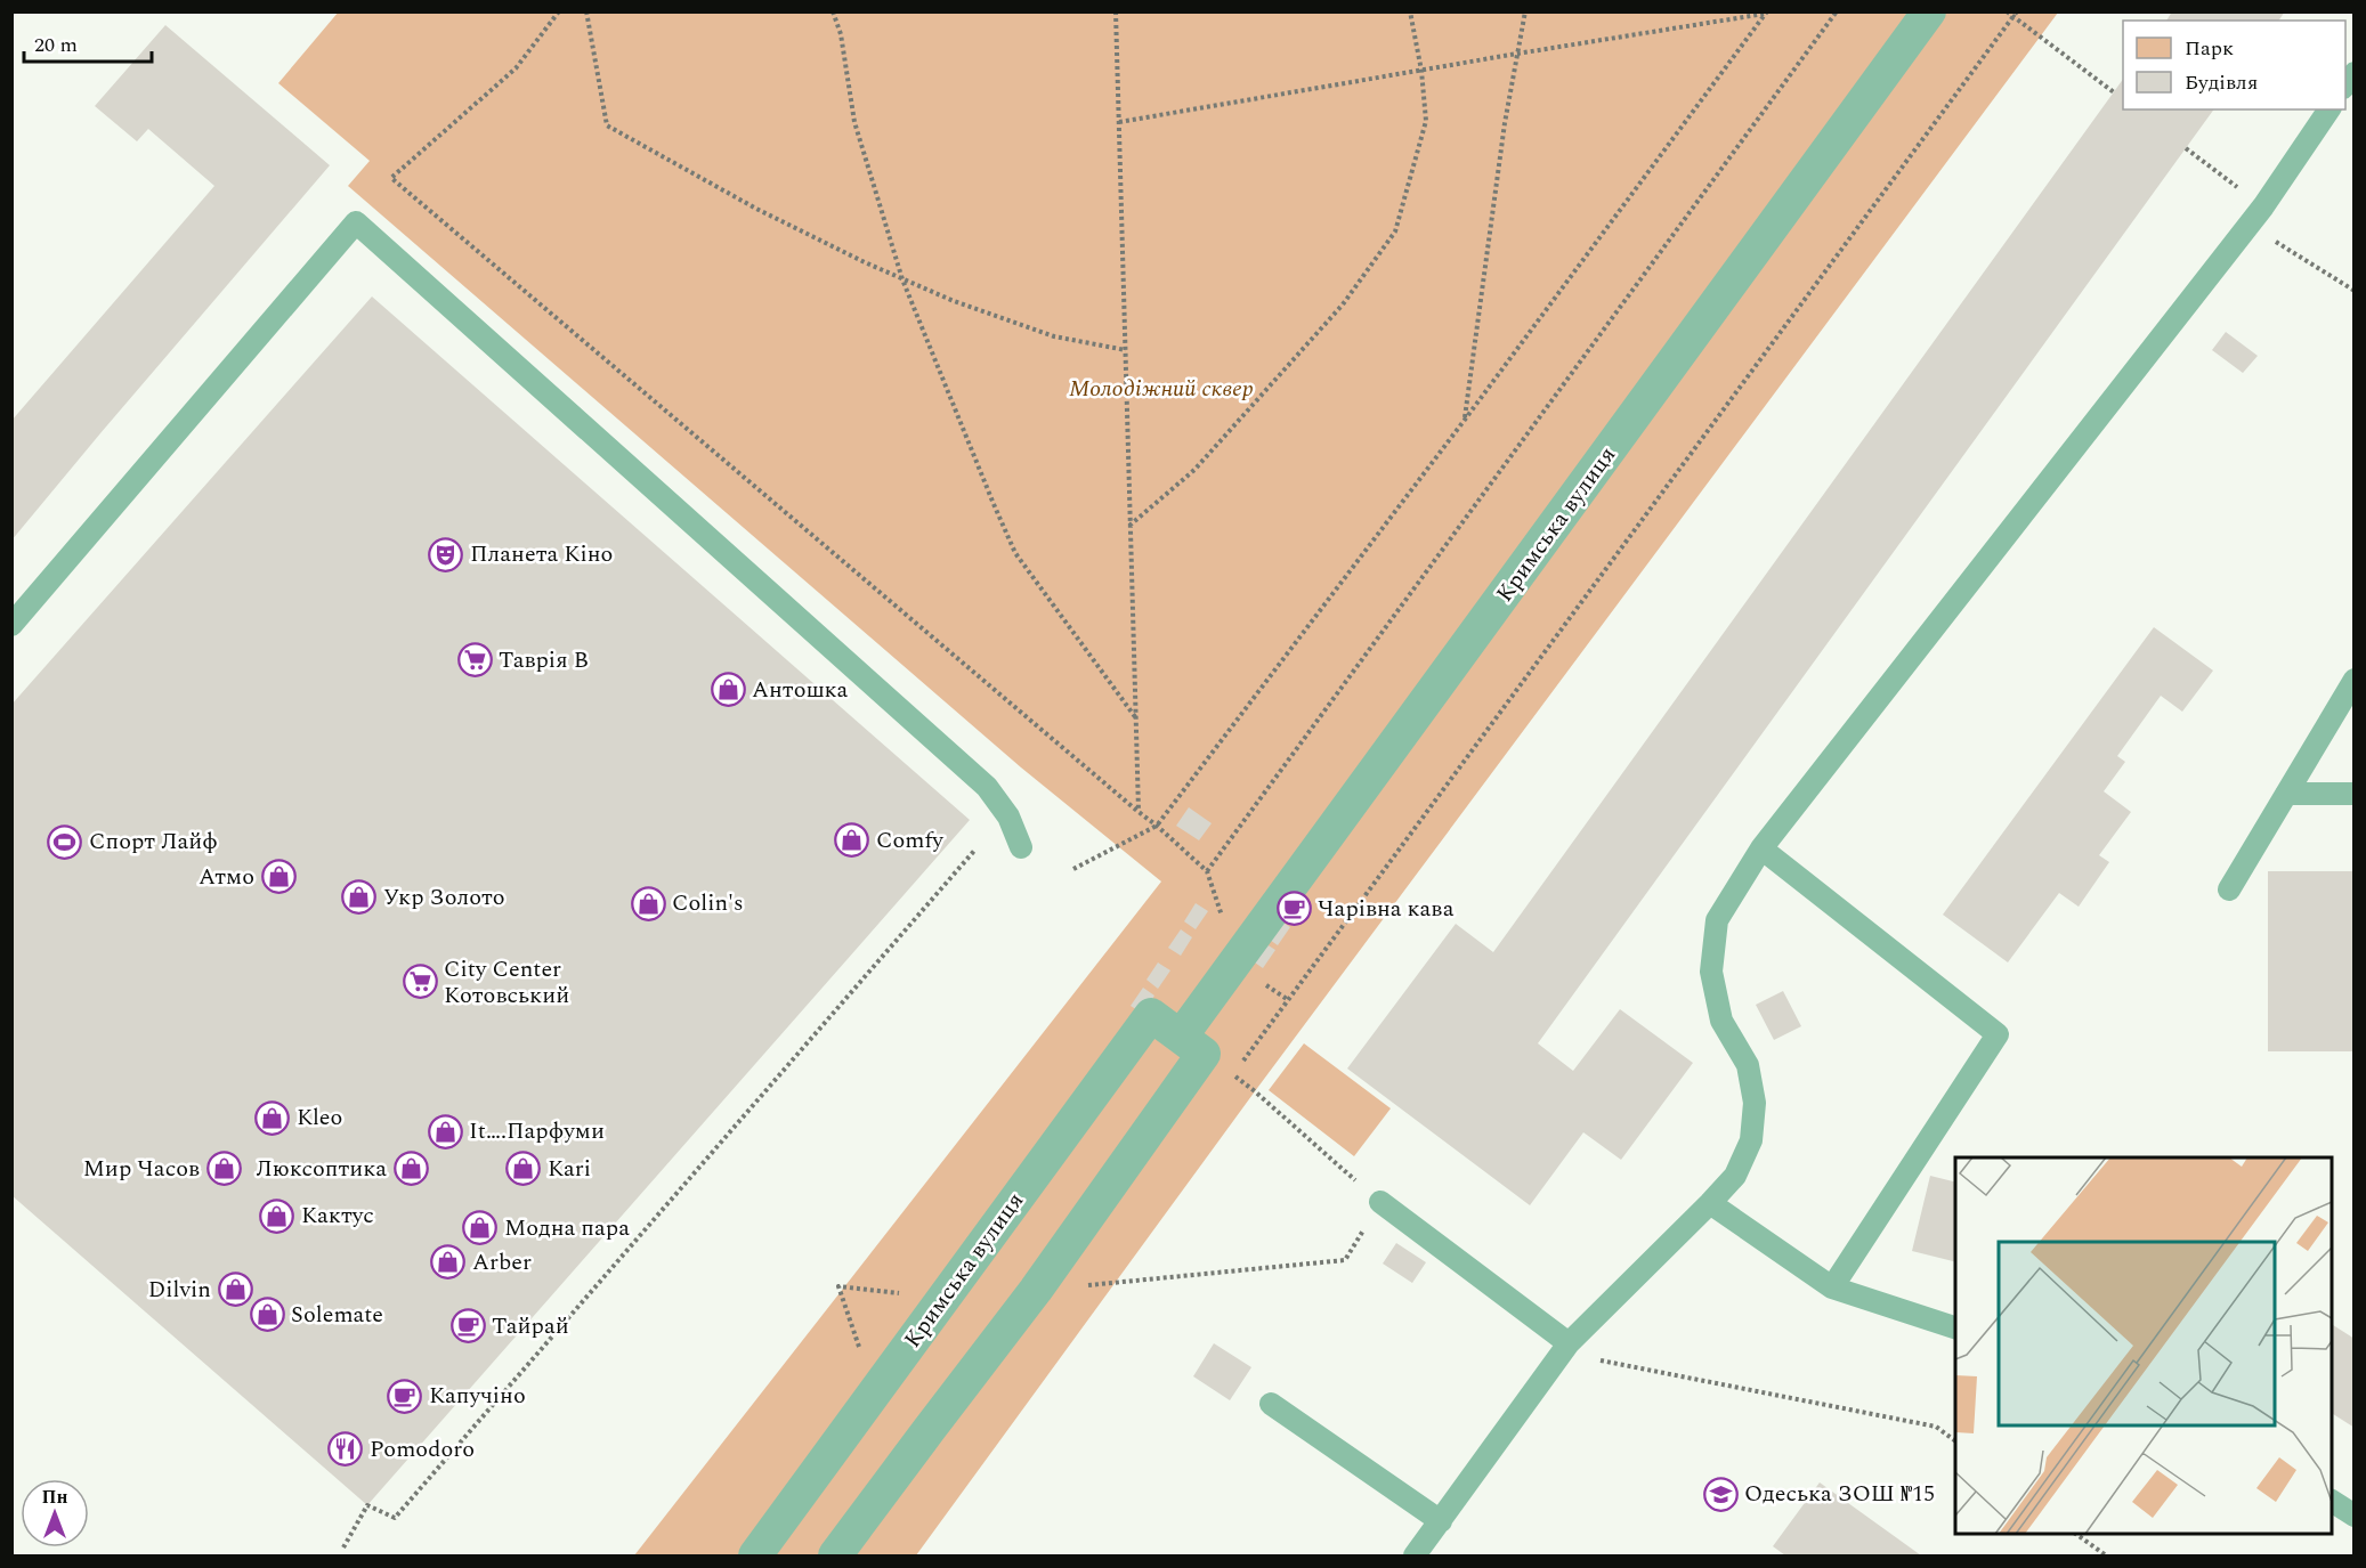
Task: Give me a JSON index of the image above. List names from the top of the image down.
{
  "streets": {
    "street": ["Кримська вулиця"]
  },
  "parks": ["Молодіжний сквер"],
  "places": {
    "theatre": ["Планета Кіно"],
    "supermarket": ["Таврія В", "City Center Котовський"],
    "shop": [
      "Антошка",
      "Comfy",
      "Атмо",
      "Укр Золото",
      "Colin's",
      "Kleo",
      "It….Парфуми",
      "Мир Часов",
      "Люксоптика",
      "Kari",
      "Кактус",
      "Модна пара",
      "Arber",
      "Dilvin",
      "Solemate"
    ],
    "sports": ["Спорт Лайф"],
    "cafe": ["Чарівна кава", "Тайрай", "Капучіно"],
    "restaurant": ["Pomodoro"],
    "school or university": ["Одеська ЗОШ №15"]
  },
  "legend": ["Парк", "Будівля"],
  "scale_bar": "20 m",
  "north": "top"
}
